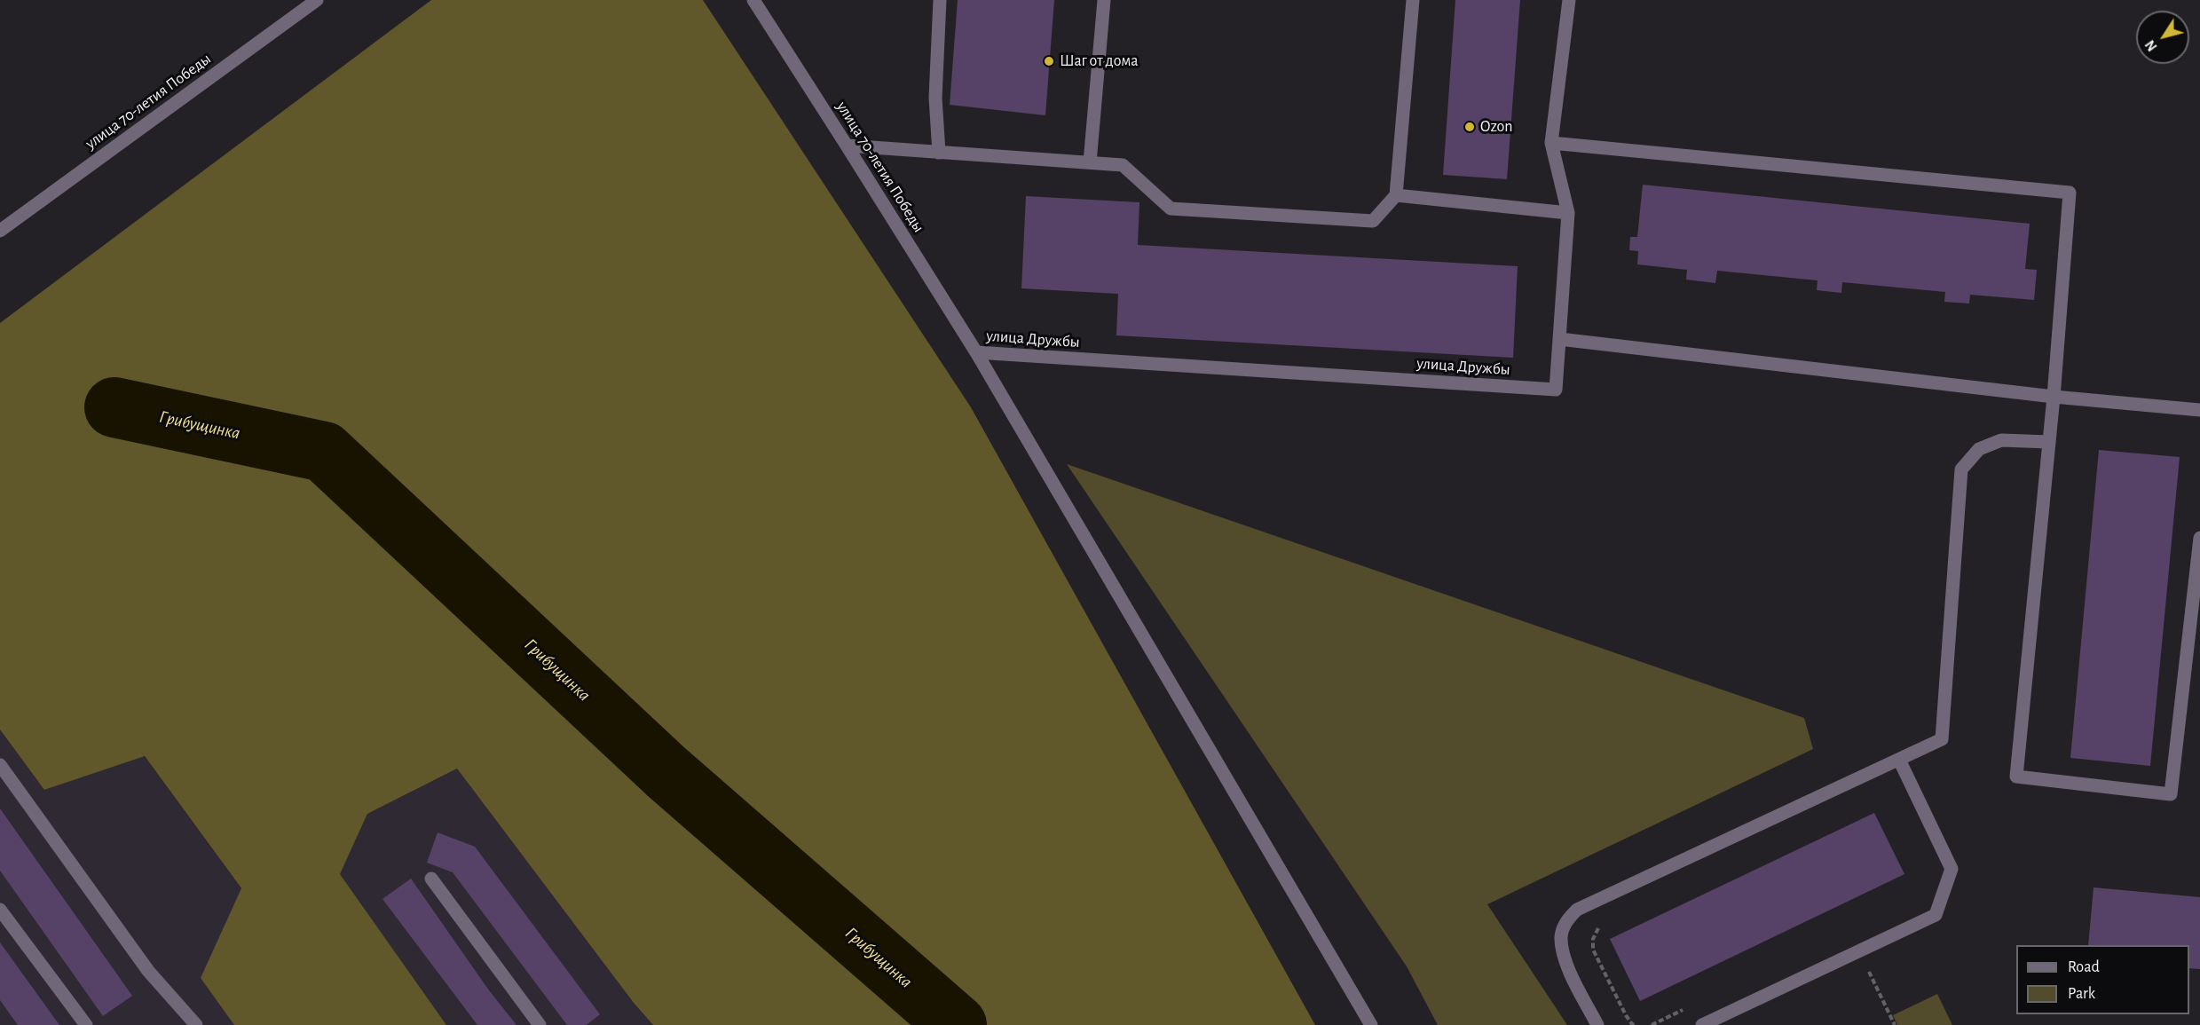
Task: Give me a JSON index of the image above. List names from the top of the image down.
{
  "streets": {
    "street": ["улица 70-летия Победы", "улица Дружбы"]
  },
  "crossings": [
    ["улица 70-летия Победы", "улица Дружбы"]
  ],
  "water": ["Грибущинка"],
  "places": ["Шаг от дома", "Ozon"],
  "legend": ["Road", "Park"],
  "north": "bottom left"
}
